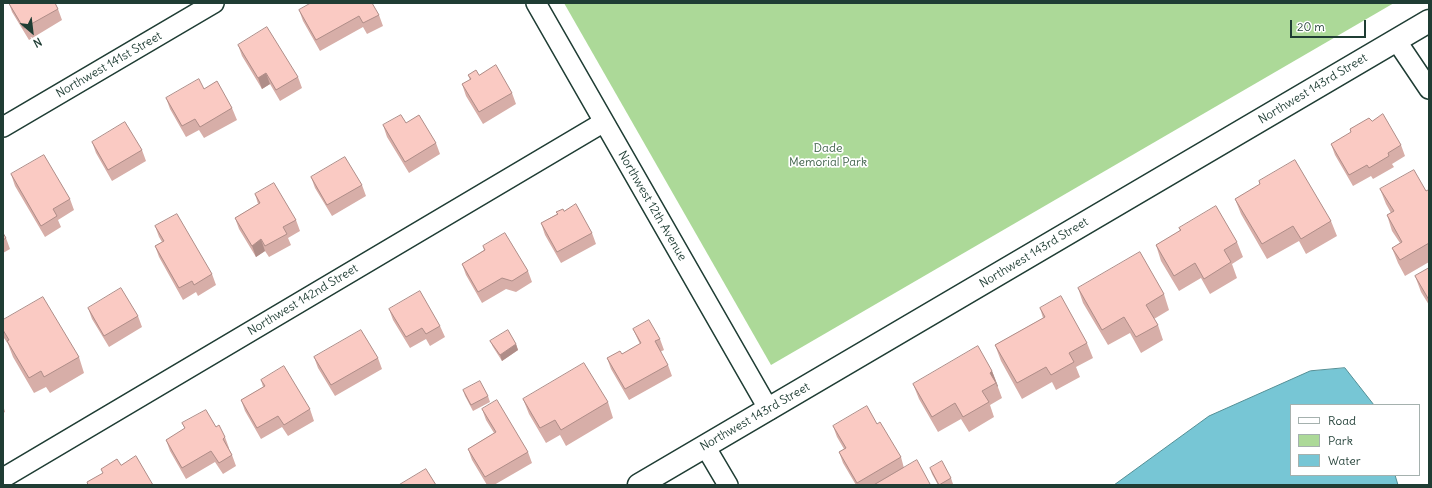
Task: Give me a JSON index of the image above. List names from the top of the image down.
{
  "streets": {
    "street": [
      "Northwest 141st Street",
      "Northwest 143rd Street",
      "Northwest 12th Avenue",
      "Northwest 142nd Street"
    ]
  },
  "crossings": [
    ["Northwest 143rd Street", "Northwest 12th Avenue"],
    ["Northwest 12th Avenue", "Northwest 142nd Street"]
  ],
  "parks": ["Dade Memorial Park"],
  "legend": ["Road", "Park", "Water"],
  "scale_bar": "20 m",
  "north": "bottom right"
}
